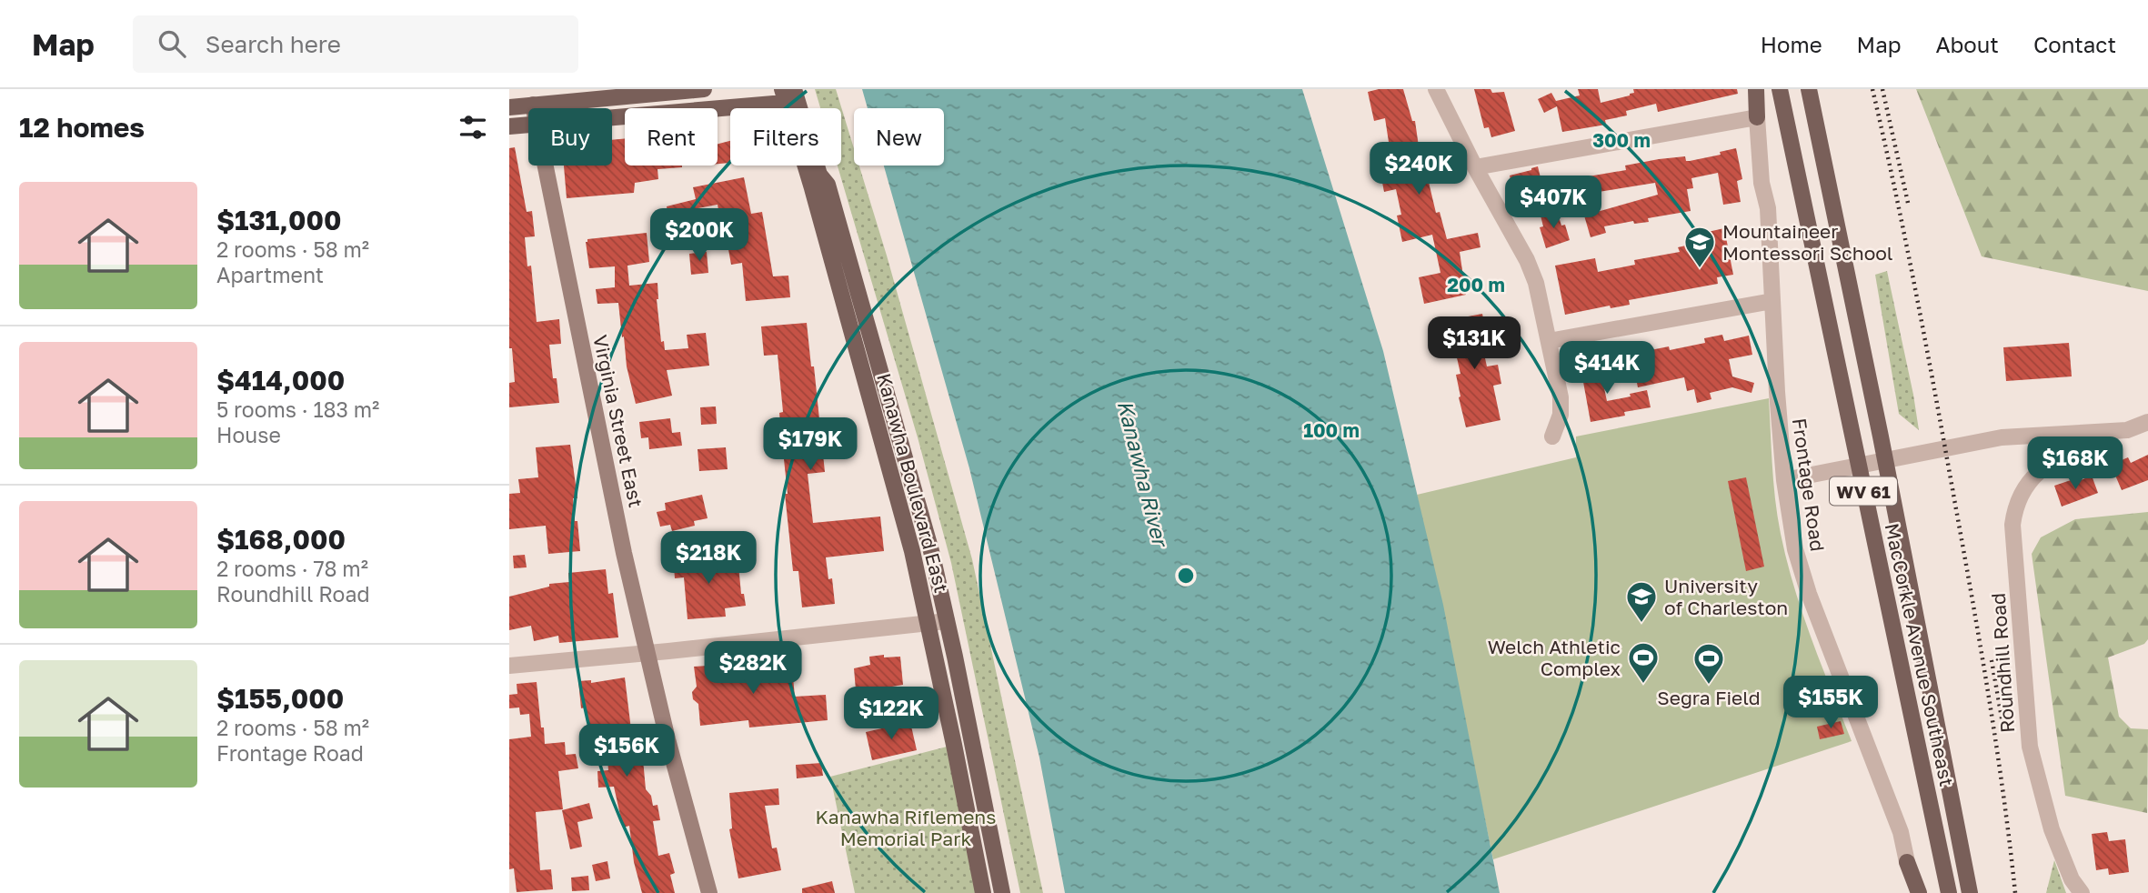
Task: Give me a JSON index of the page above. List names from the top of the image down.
{
  "streets": {
    "main road": [
      "Virginia Street East",
      "Kanawha Boulevard East",
      "WV 61",
      "MacCorkle Avenue Southeast"
    ],
    "street": ["Frontage Road", "Roundhill Road"]
  },
  "water": ["Kanawha River"],
  "parks": ["Kanawha Riflemens Memorial Park"],
  "places": {
    "school or university": ["Mountaineer Montessori School", "University of Charleston"],
    "sports": ["Welch Athletic Complex", "Segra Field"]
  },
  "page": {
    "header": "Map",
    "search": "Search here",
    "nav": [
      "Home",
      "Map",
      "About",
      "Contact"
    ],
    "heading": "12 homes",
    "chip": [
      "Buy",
      "Rent",
      "Filters",
      "New"
    ],
    "price": [
      "$240K",
      "$407K",
      "$200K",
      "$131K",
      "$414K",
      "$179K",
      "$168K",
      "$218K",
      "$282K",
      "$155K",
      "$122K",
      "$156K"
    ],
    "list": [
      {
        "name": "$131,000",
        "note": "2 rooms · 58 m² · Apartment"
      },
      {
        "name": "$414,000",
        "note": "5 rooms · 183 m² · House"
      },
      {
        "name": "$168,000",
        "note": "2 rooms · 78 m² · Roundhill Road"
      },
      {
        "name": "$155,000",
        "note": "2 rooms · 58 m² · Frontage Road"
      }
    ]
  },
  "rings": ["300 m", "200 m", "100 m"]
}
